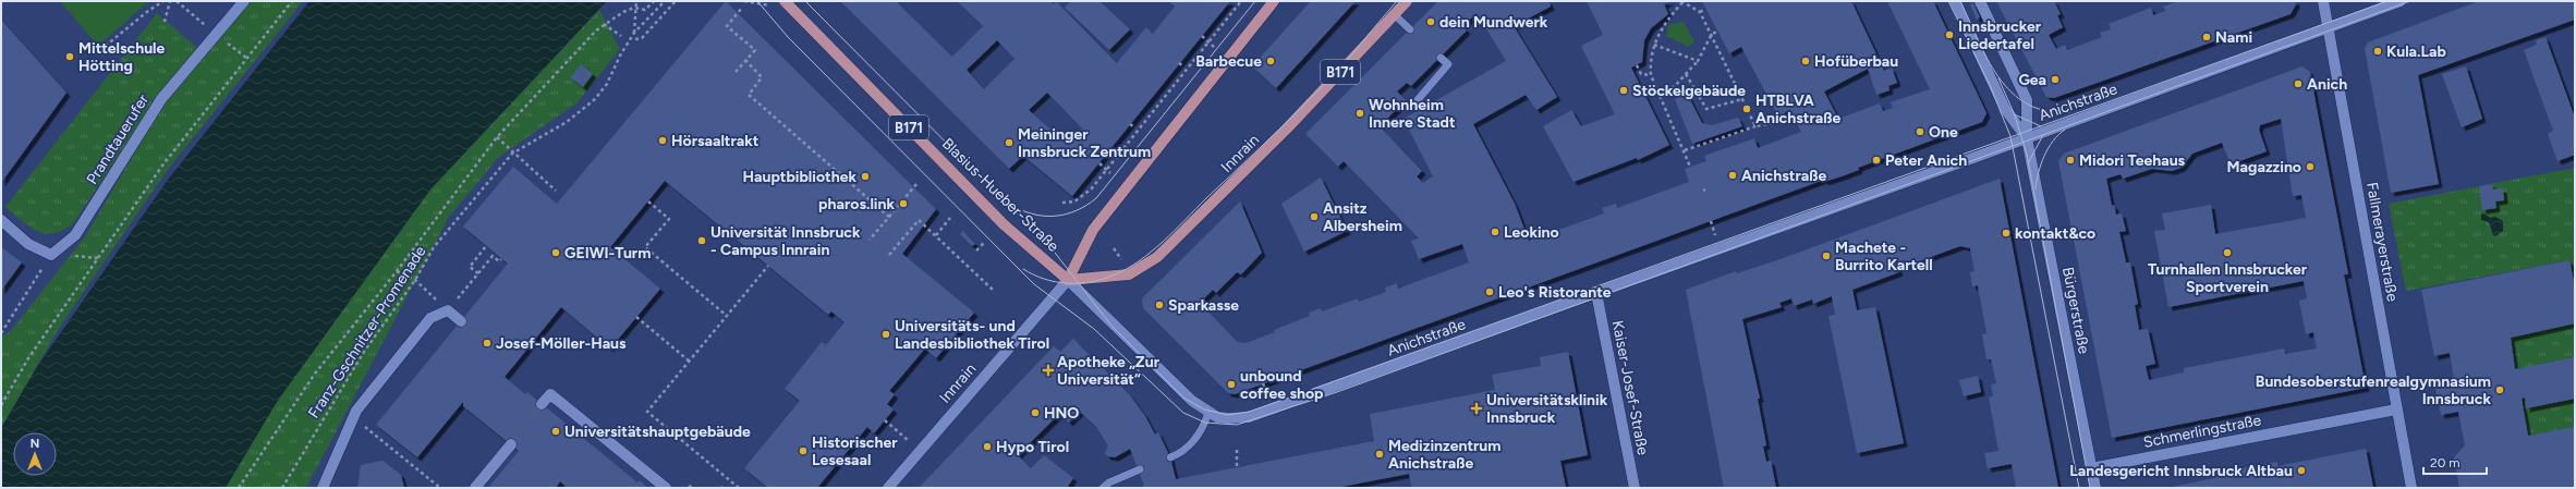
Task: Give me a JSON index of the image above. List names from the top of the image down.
{
  "streets": {
    "main road": ["B171", "Innrain", "Blasius-Hueber-Straße"],
    "street": [
      "Anichstraße",
      "Prandtauerufer",
      "Fallmerayerstraße",
      "Bürgerstraße",
      "Kaiser-Josef-Straße",
      "Schmerlingstraße"
    ],
    "path": ["Franz-Gschnitzer-Promenade"]
  },
  "crossings": [
    ["Anichstraße", "Innrain"],
    ["Anichstraße", "Blasius-Hueber-Straße"],
    ["Anichstraße", "Fallmerayerstraße"],
    ["Anichstraße", "Bürgerstraße"],
    ["Anichstraße", "Kaiser-Josef-Straße"],
    ["Innrain", "Blasius-Hueber-Straße"],
    ["Fallmerayerstraße", "Schmerlingstraße"],
    ["Bürgerstraße", "Schmerlingstraße"]
  ],
  "places": {
    "other": [
      "dein Mundwerk",
      "Innsbrucker Liedertafel",
      "Nami",
      "Kula.Lab",
      "Mittelschule Hötting",
      "Barbecue",
      "Hofüberbau",
      "Gea",
      "Anich",
      "Stöckelgebäude",
      "HTBLVA Anichstraße",
      "Wohnheim Innere Stadt",
      "One",
      "Hörsaaltrakt",
      "Meininger Innsbruck Zentrum",
      "Peter Anich",
      "Midori Teehaus",
      "Magazzino",
      "Anichstraße",
      "Hauptbibliothek",
      "pharos.link",
      "Ansitz Albersheim",
      "Leokino",
      "kontakt&co",
      "Universität Innsbruck - Campus Innrain",
      "GEIWI-Turm",
      "Turnhallen Innsbrucker Sportverein",
      "Machete - Burrito Kartell",
      "Leo's Ristorante",
      "Sparkasse",
      "Universitäts- und Landesbibliothek Tirol",
      "Josef-Möller-Haus",
      "unbound coffee shop",
      "Bundesoberstufenrealgymnasium Innsbruck",
      "HNO",
      "Universitätshauptgebäude",
      "Hypo Tirol",
      "Historischer Lesesaal",
      "Medizinzentrum Anichstraße",
      "Landesgericht Innsbruck Altbau"
    ],
    "health": ["Apotheke „Zur Universität“", "Universitätsklinik Innsbruck"]
  },
  "scale_bar": "20 m",
  "north": "top"
}
